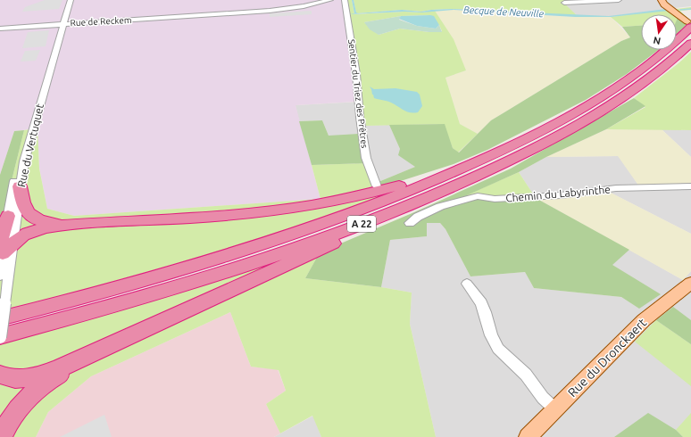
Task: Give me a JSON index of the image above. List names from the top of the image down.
{
  "streets": {
    "highway": ["A 22"],
    "main road": ["Rue du Dronckaert"],
    "street": [
      "Rue de Reckem",
      "Sentier du Triez des Prêtres",
      "Rue du Vertuquet",
      "Chemin du Labyrinthe"
    ]
  },
  "crossings": [
    ["Rue de Reckem", "Rue du Vertuquet"],
    ["Rue du Vertuquet", "A 22"]
  ],
  "water": ["Becque de Neuville"],
  "north": "bottom"
}
